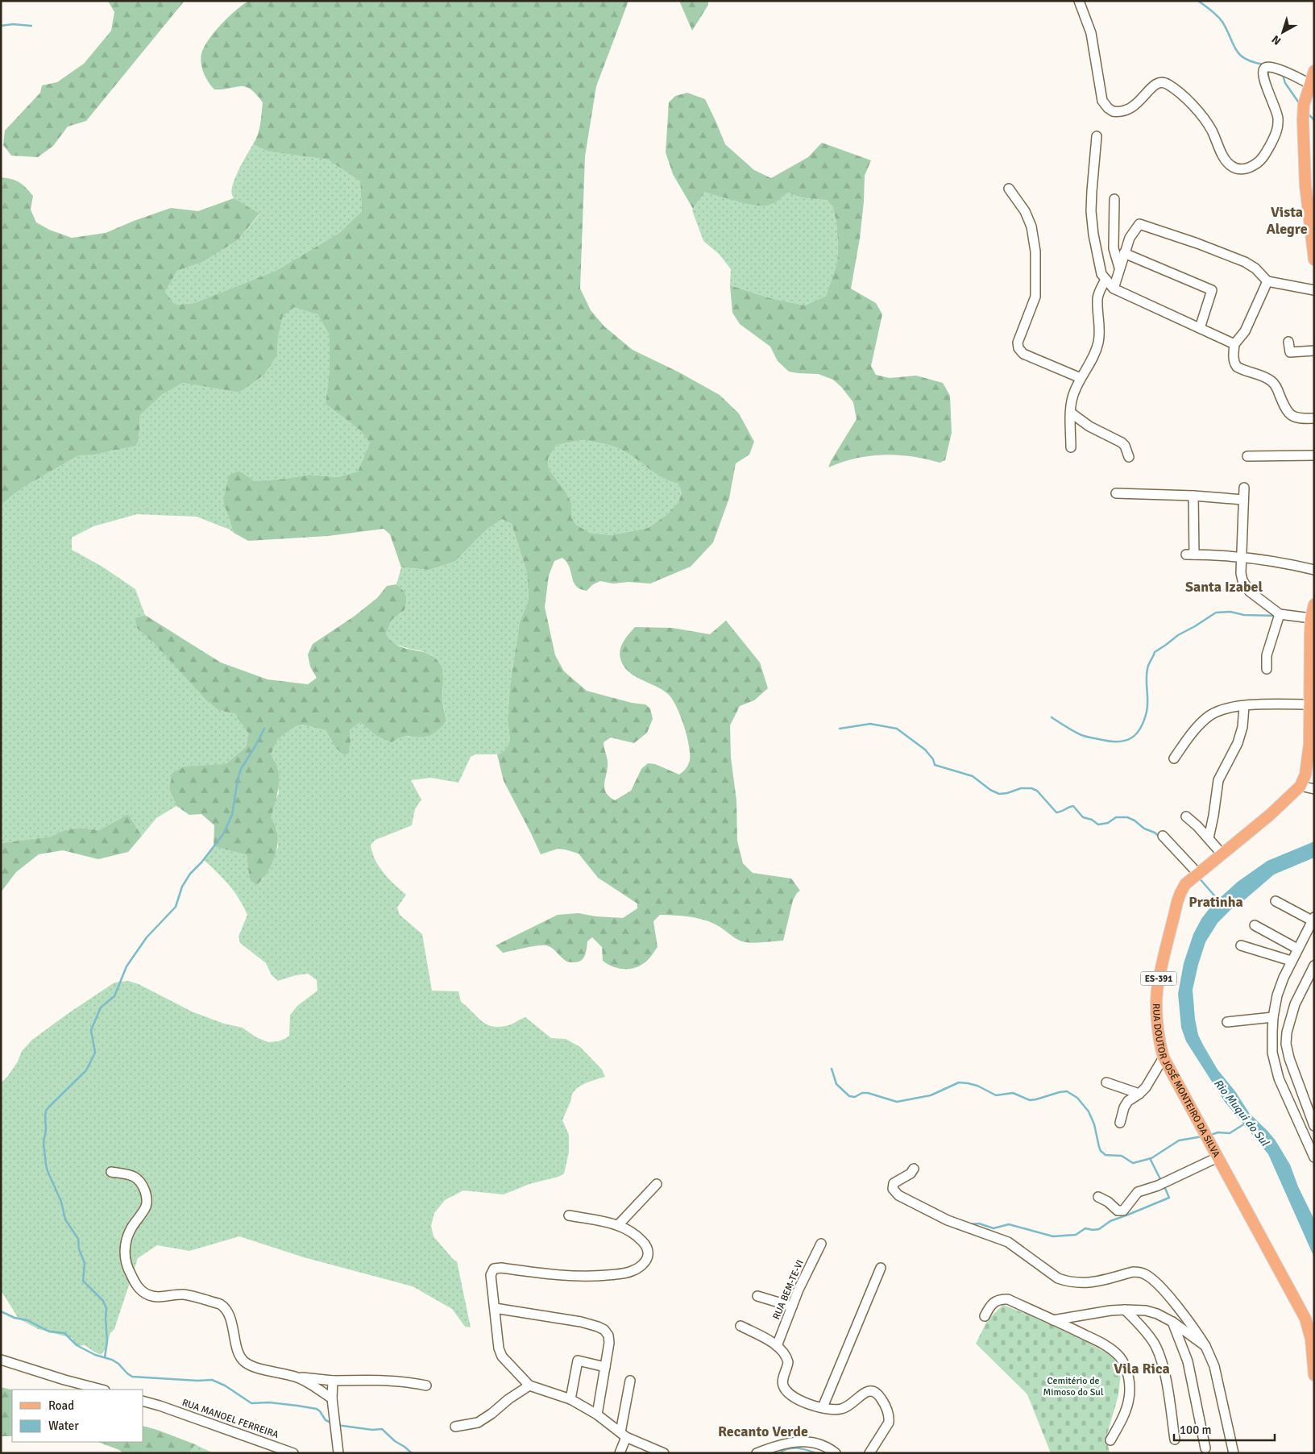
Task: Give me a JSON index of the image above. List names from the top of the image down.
{
  "streets": {
    "main road": ["ES-391", "RUA DOUTOR JOSÉ MONTEIRO DA SILVA"],
    "street": ["RUA BEM-TE-VI", "RUA MANOEL FERREIRA"]
  },
  "districts": [
    "Vista Alegre",
    "Santa Izabel",
    "Pratinha",
    "Vila Rica",
    "Recanto Verde"
  ],
  "water": ["Rio Muqui do Sul"],
  "parks": ["Cemitério de Mimoso do Sul"],
  "legend": ["Road", "Water"],
  "scale_bar": "100 m",
  "north": "bottom left"
}
